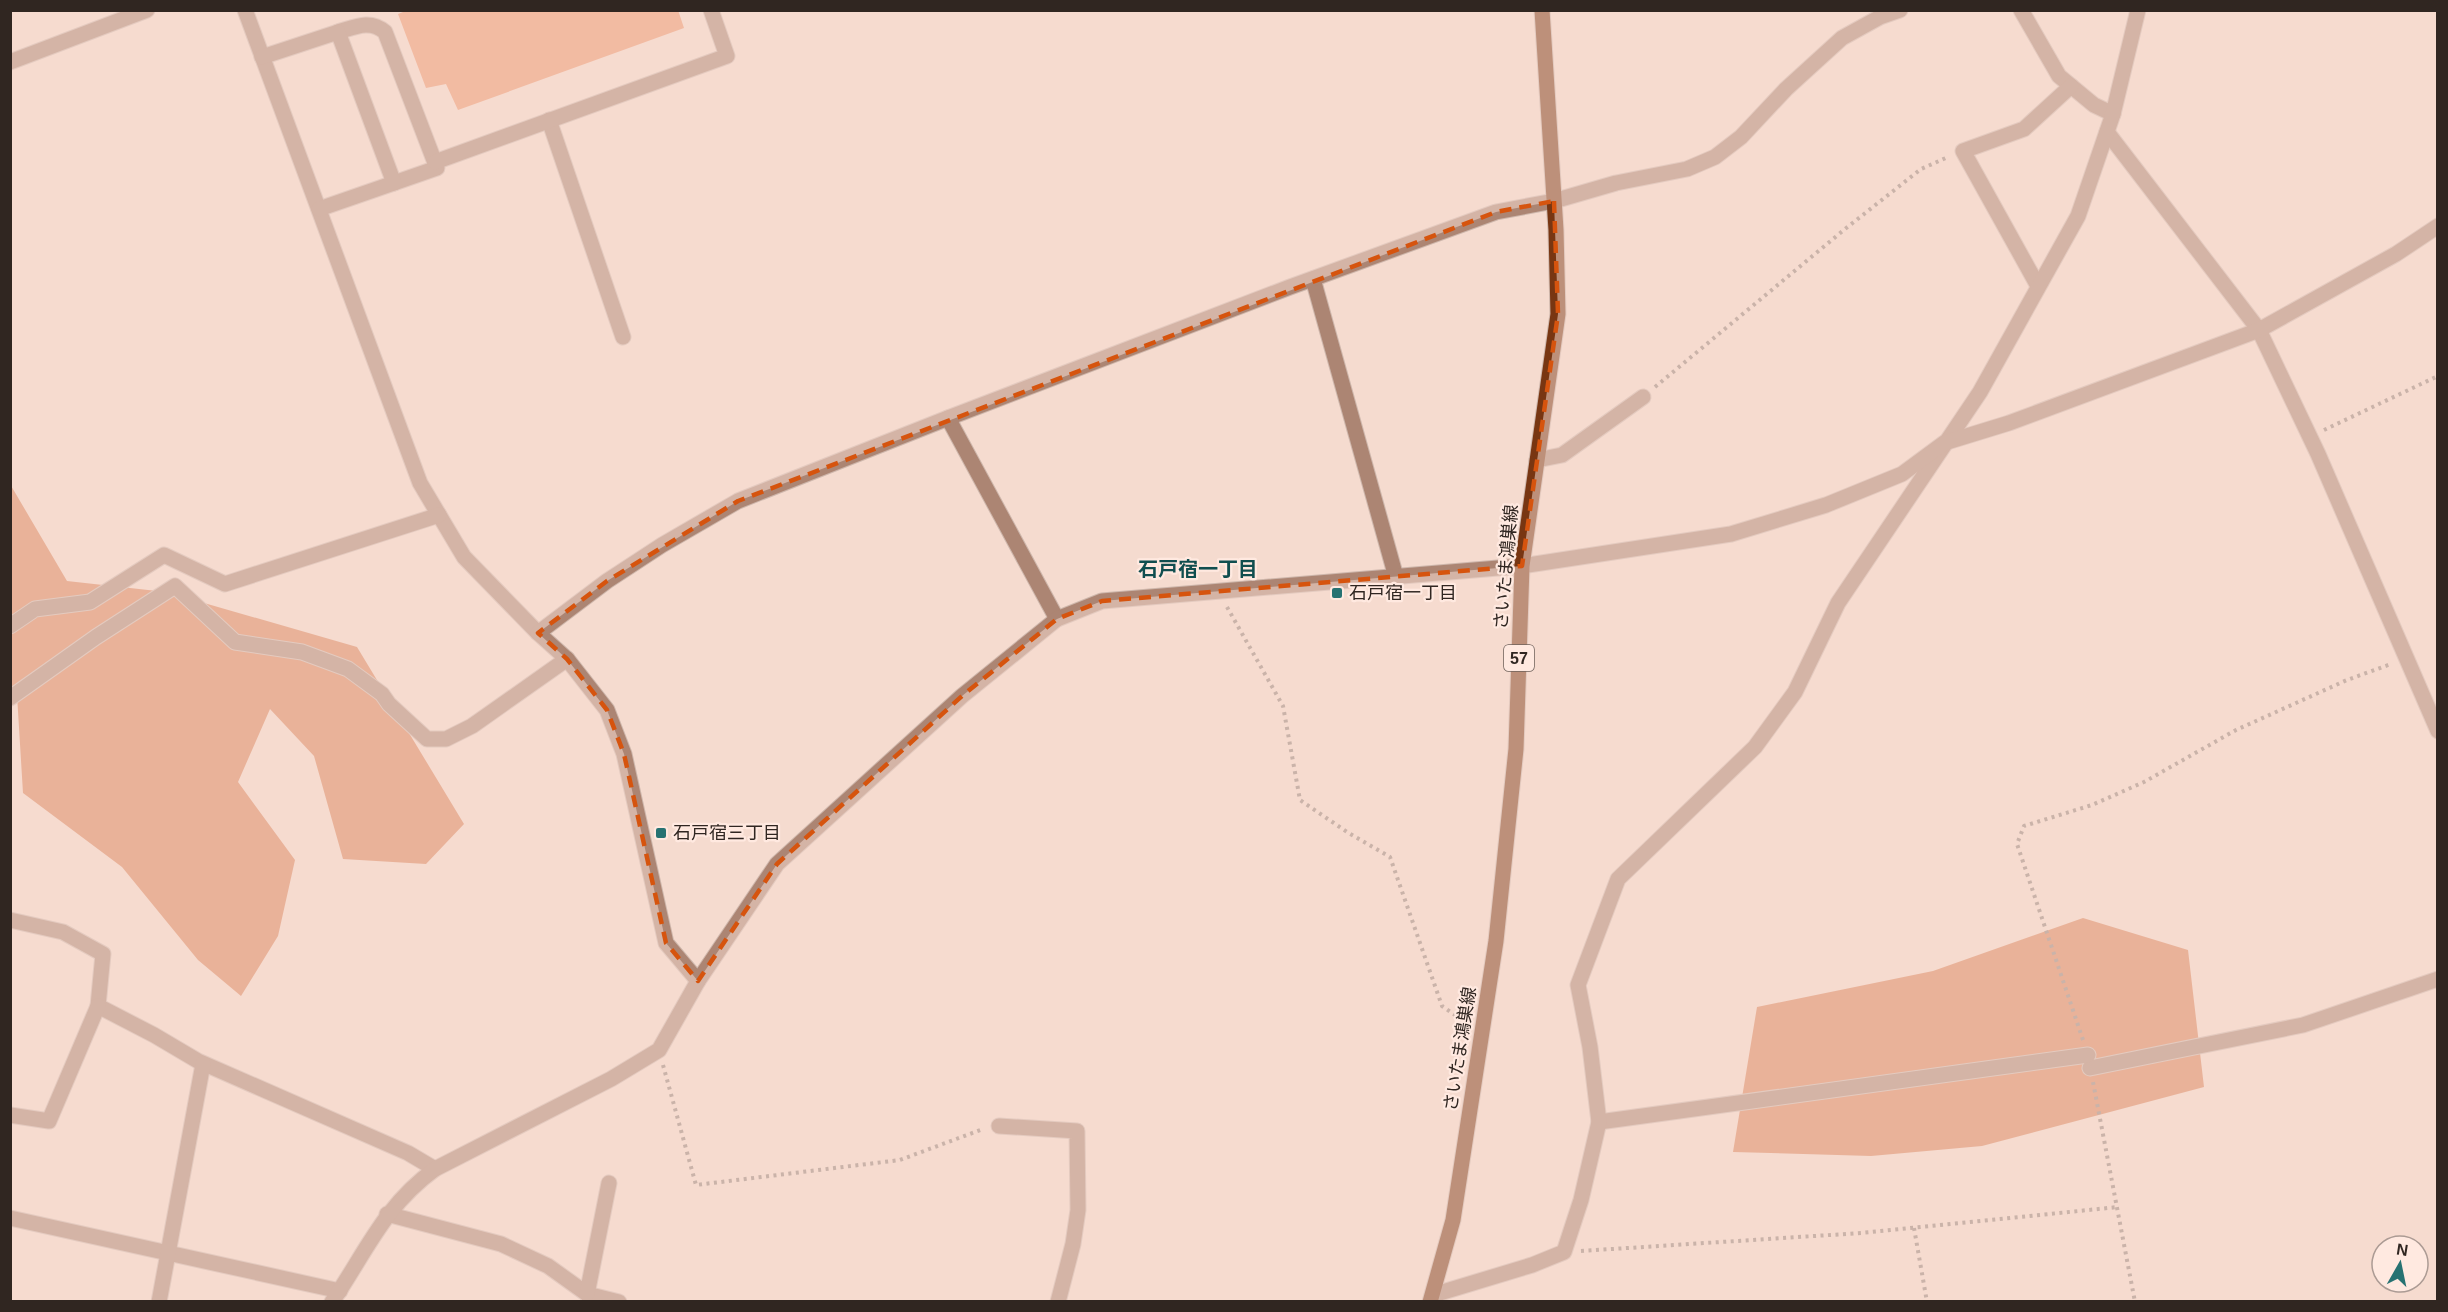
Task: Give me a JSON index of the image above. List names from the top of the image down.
{
  "streets": {
    "main road": ["さいたま鴻巣線", "57"]
  },
  "districts": ["石戸宿一丁目"],
  "places": {
    "transit": ["石戸宿一丁目", "石戸宿三丁目"]
  },
  "north": "top"
}
